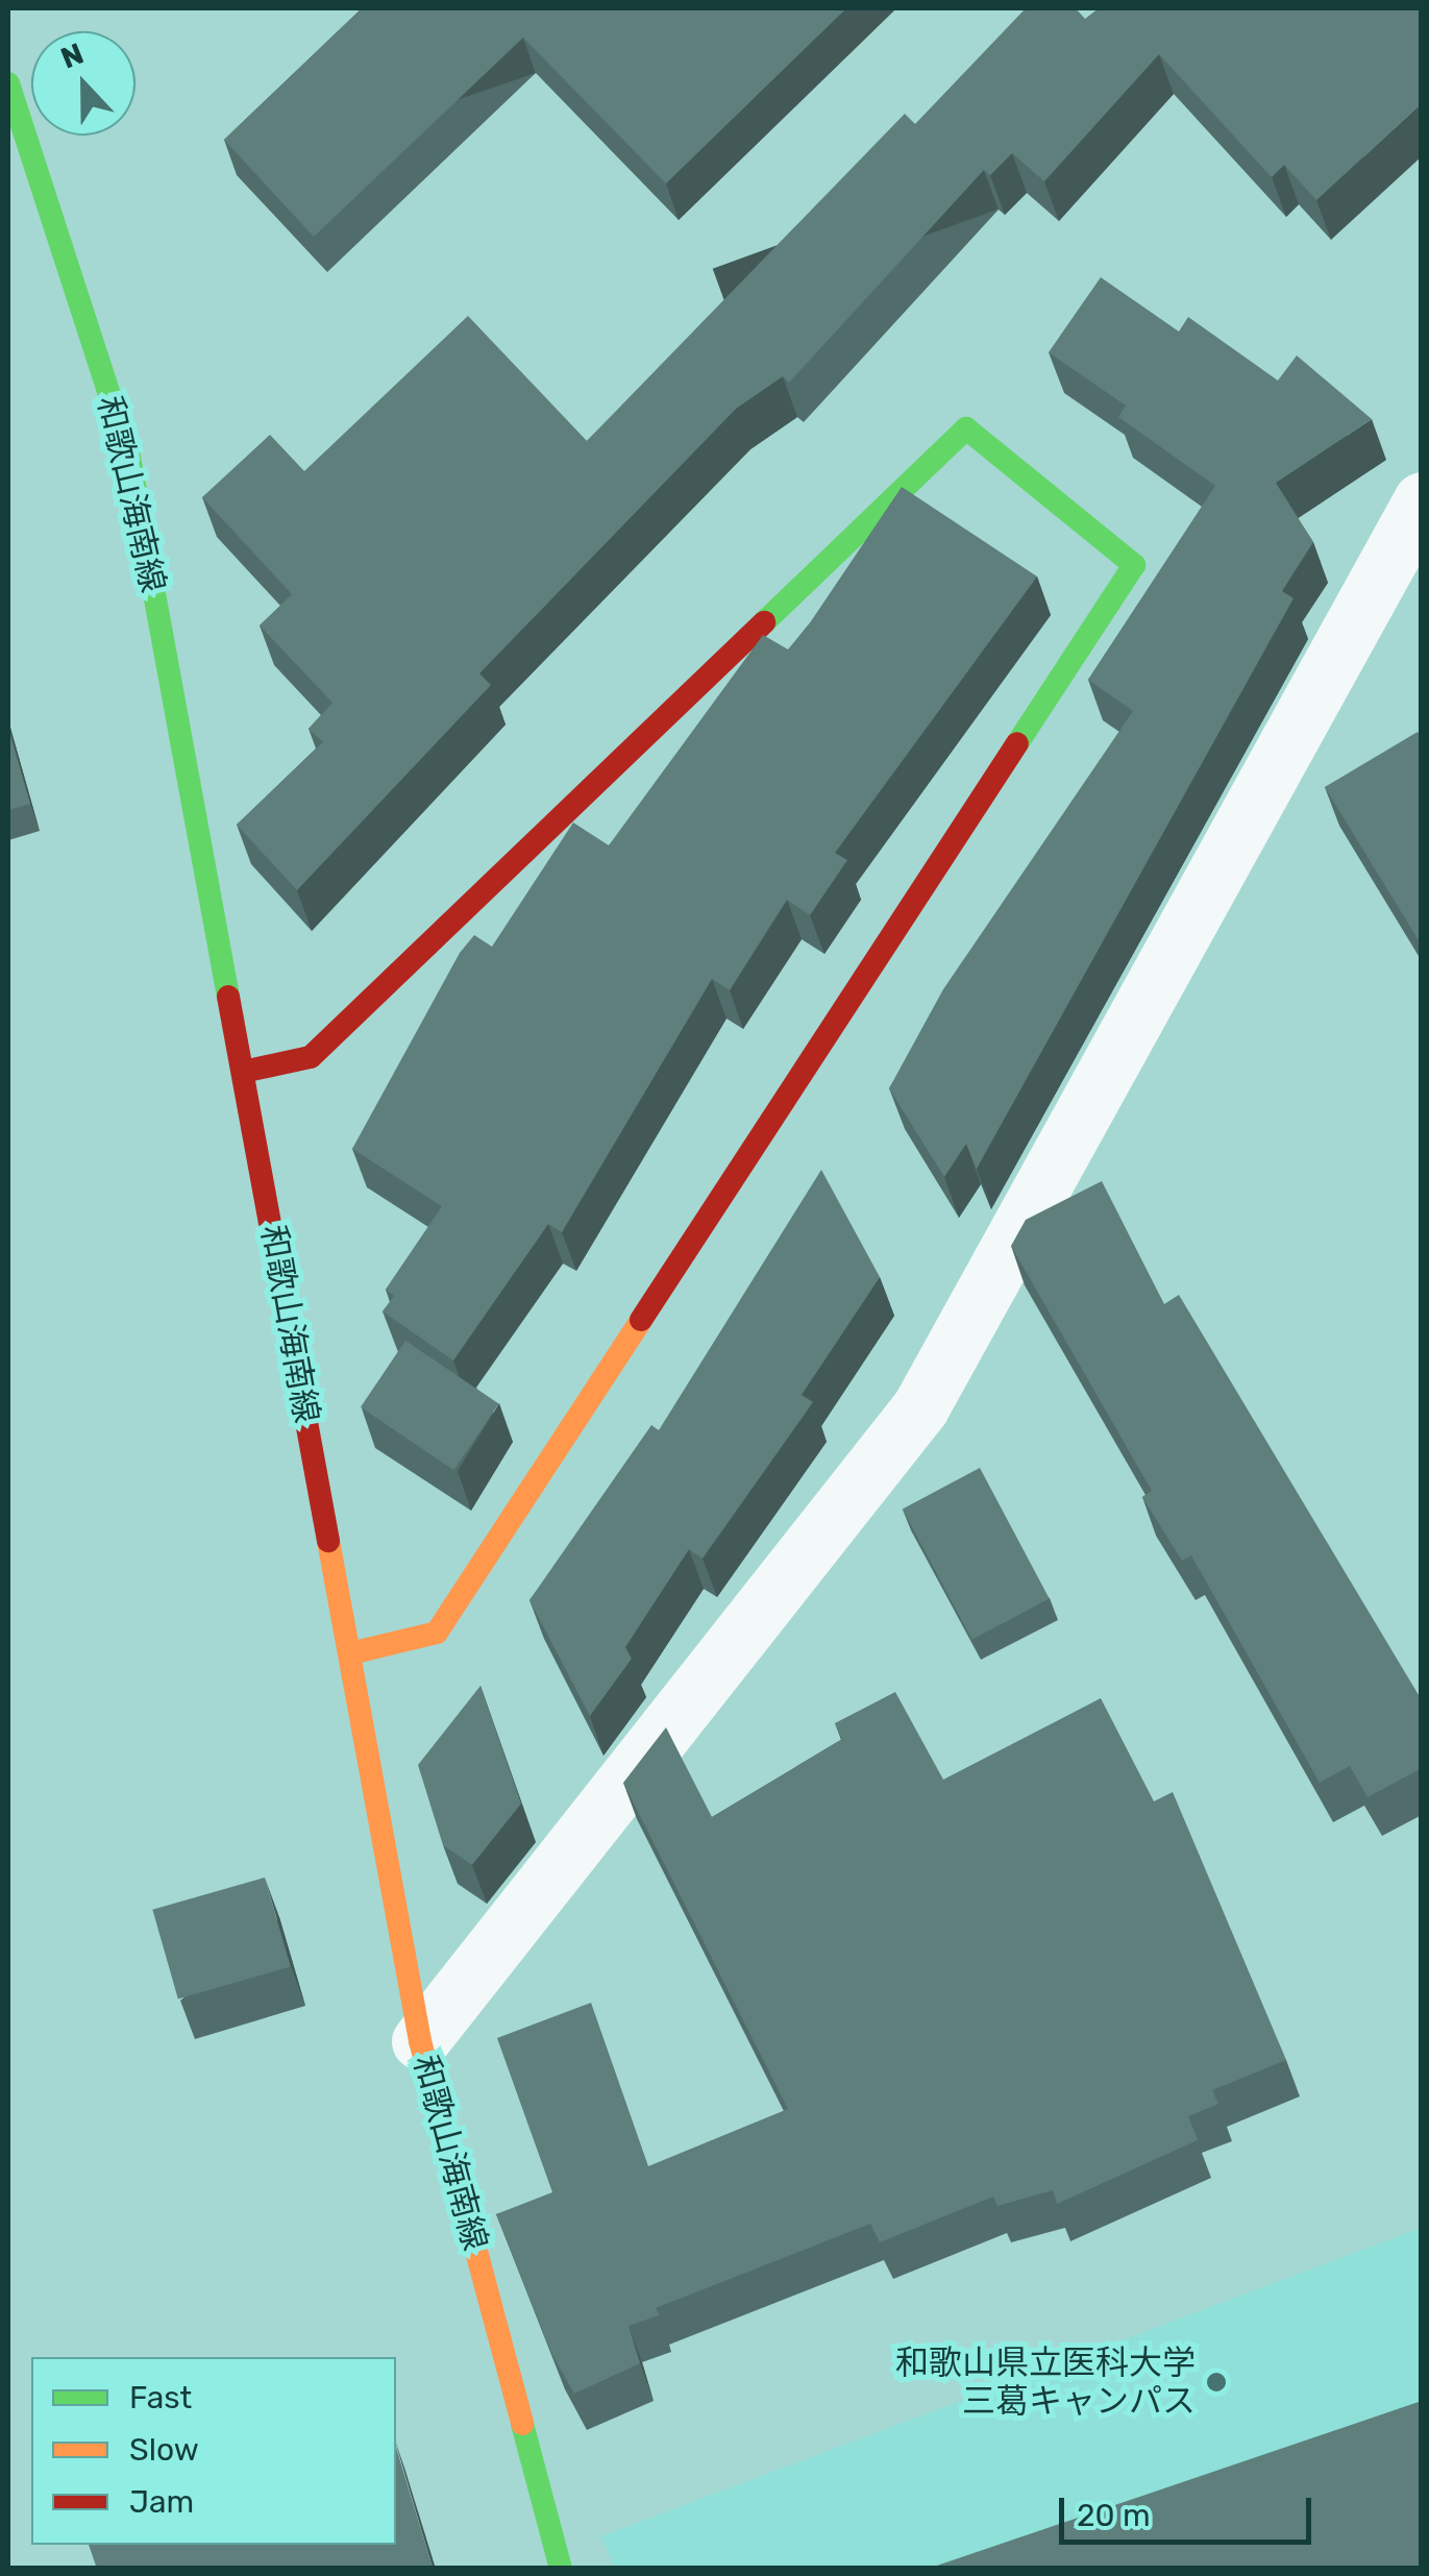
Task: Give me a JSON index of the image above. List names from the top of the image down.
{
  "streets": {
    "main road": ["和歌山海南線"]
  },
  "places": ["和歌山県立医科大学 三葛キャンパス"],
  "legend": ["Fast", "Slow", "Jam"],
  "scale_bar": "20 m",
  "north": "top"
}
